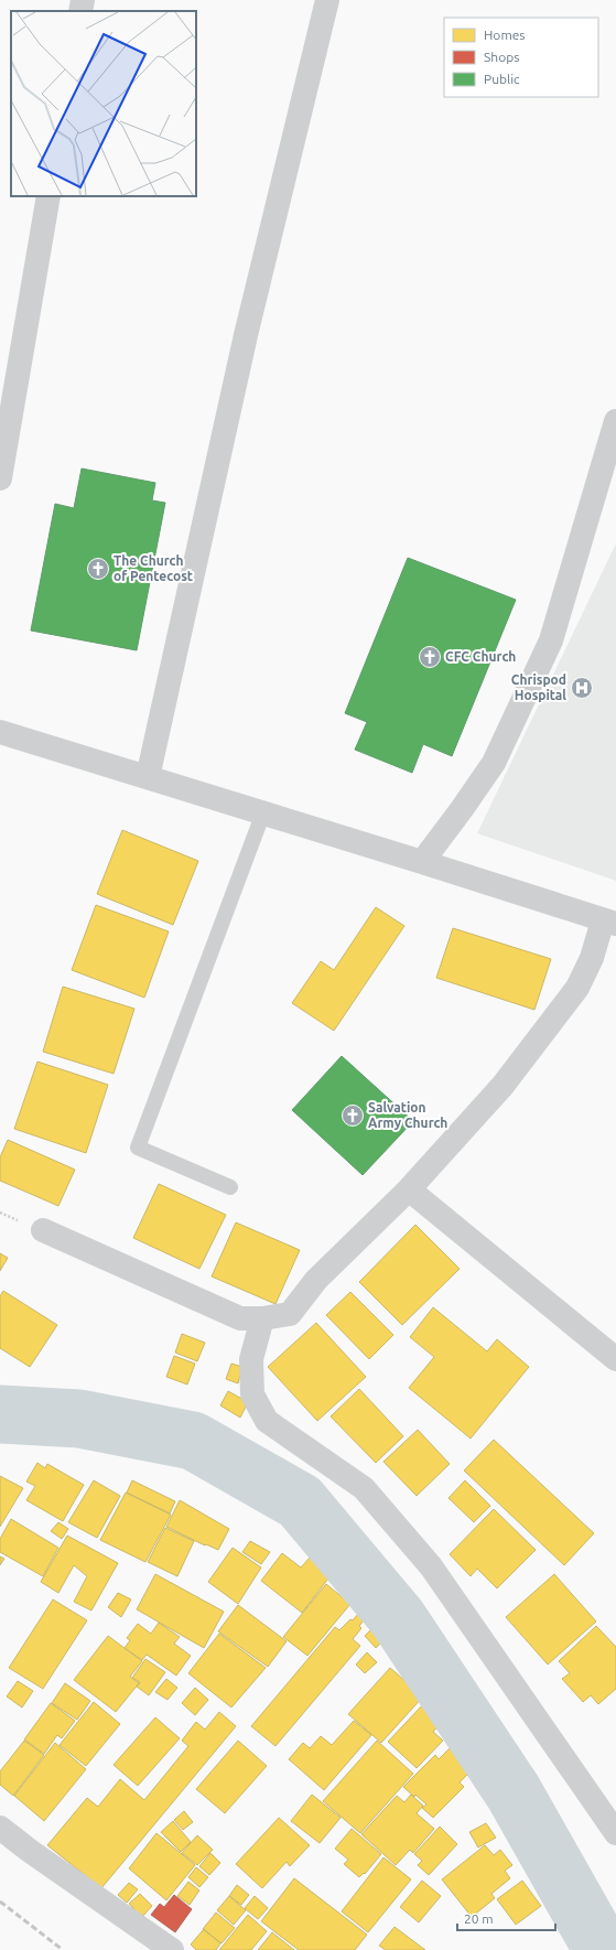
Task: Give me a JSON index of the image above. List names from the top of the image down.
{
  "places": {
    "church": ["The Church of Pentecost", "CFC Church", "Salvation Army Church"],
    "hospital": ["Chrispod Hospital"]
  },
  "legend": ["Homes", "Shops", "Public"],
  "scale_bar": "20 m"
}
